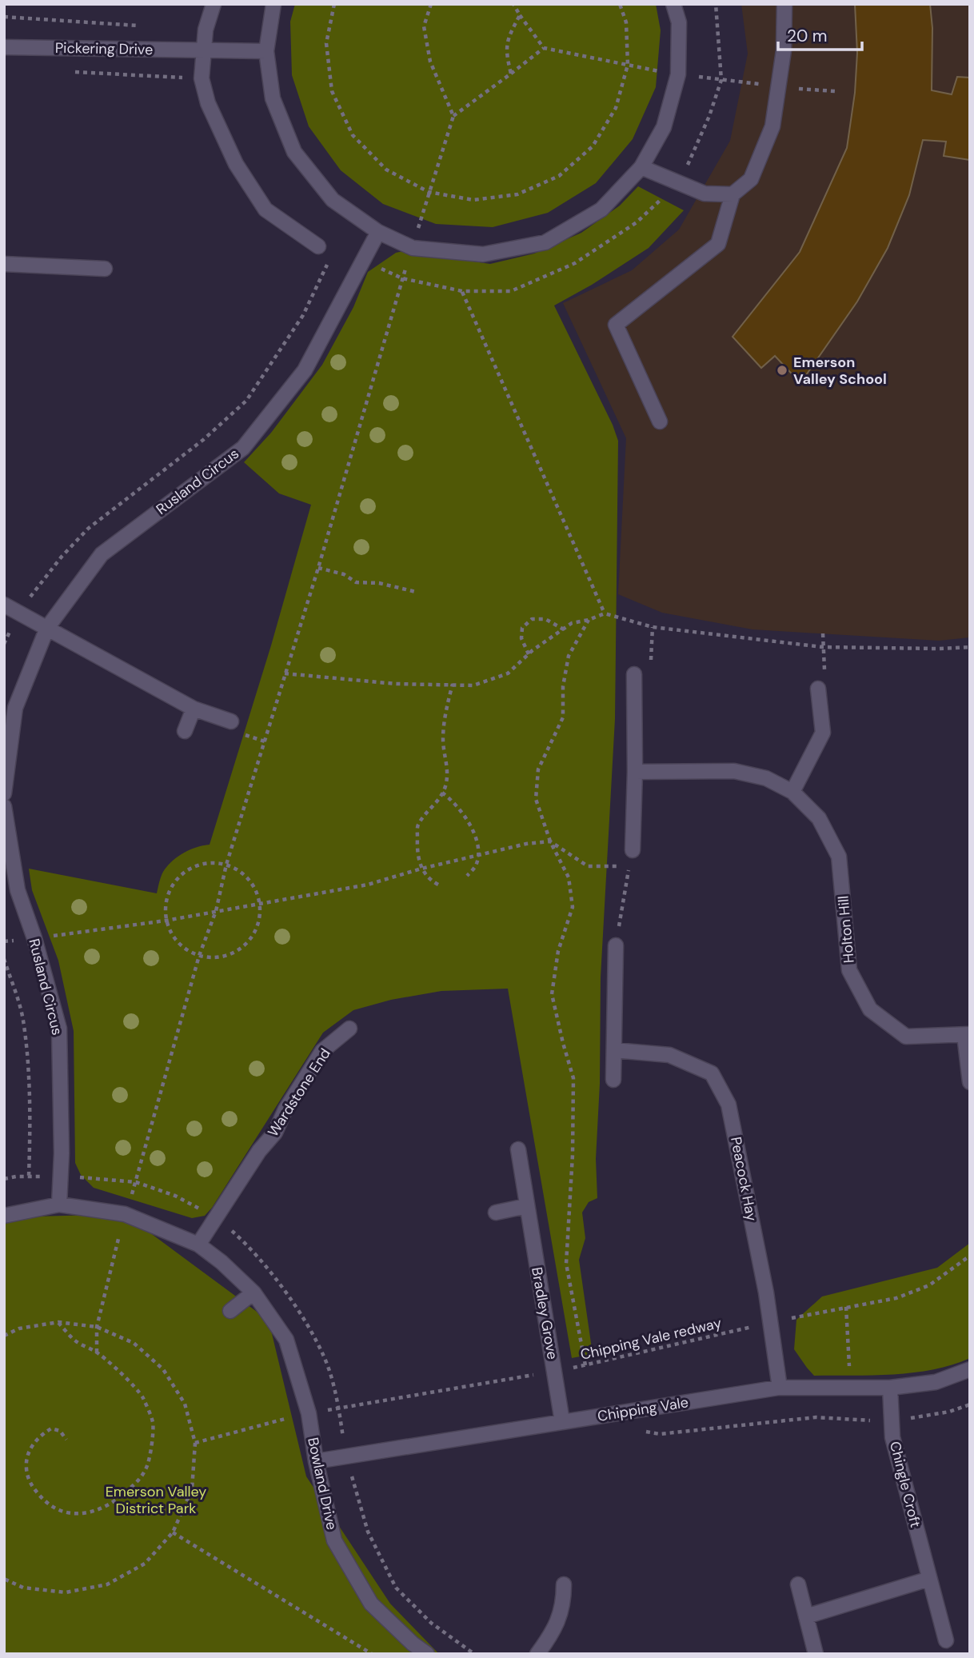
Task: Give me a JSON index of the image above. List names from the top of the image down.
{
  "streets": {
    "street": [
      "Pickering Drive",
      "Rusland Circus",
      "Holton Hill",
      "Wardstone End",
      "Peacock Hay",
      "Bradley Grove",
      "Chipping Vale",
      "Bowland Drive",
      "Chingle Croft"
    ],
    "path": ["Chipping Vale redway"]
  },
  "crossings": [
    ["Rusland Circus", "Bowland Drive"],
    ["Wardstone End", "Bowland Drive"],
    ["Peacock Hay", "Chipping Vale redway"],
    ["Peacock Hay", "Chipping Vale"],
    ["Bradley Grove", "Chipping Vale redway"],
    ["Bradley Grove", "Chipping Vale"],
    ["Chipping Vale redway", "Bowland Drive"],
    ["Chipping Vale", "Bowland Drive"],
    ["Chipping Vale", "Chingle Croft"]
  ],
  "parks": ["Emerson Valley District Park"],
  "places": ["Emerson Valley School"],
  "scale_bar": "20 m"
}
